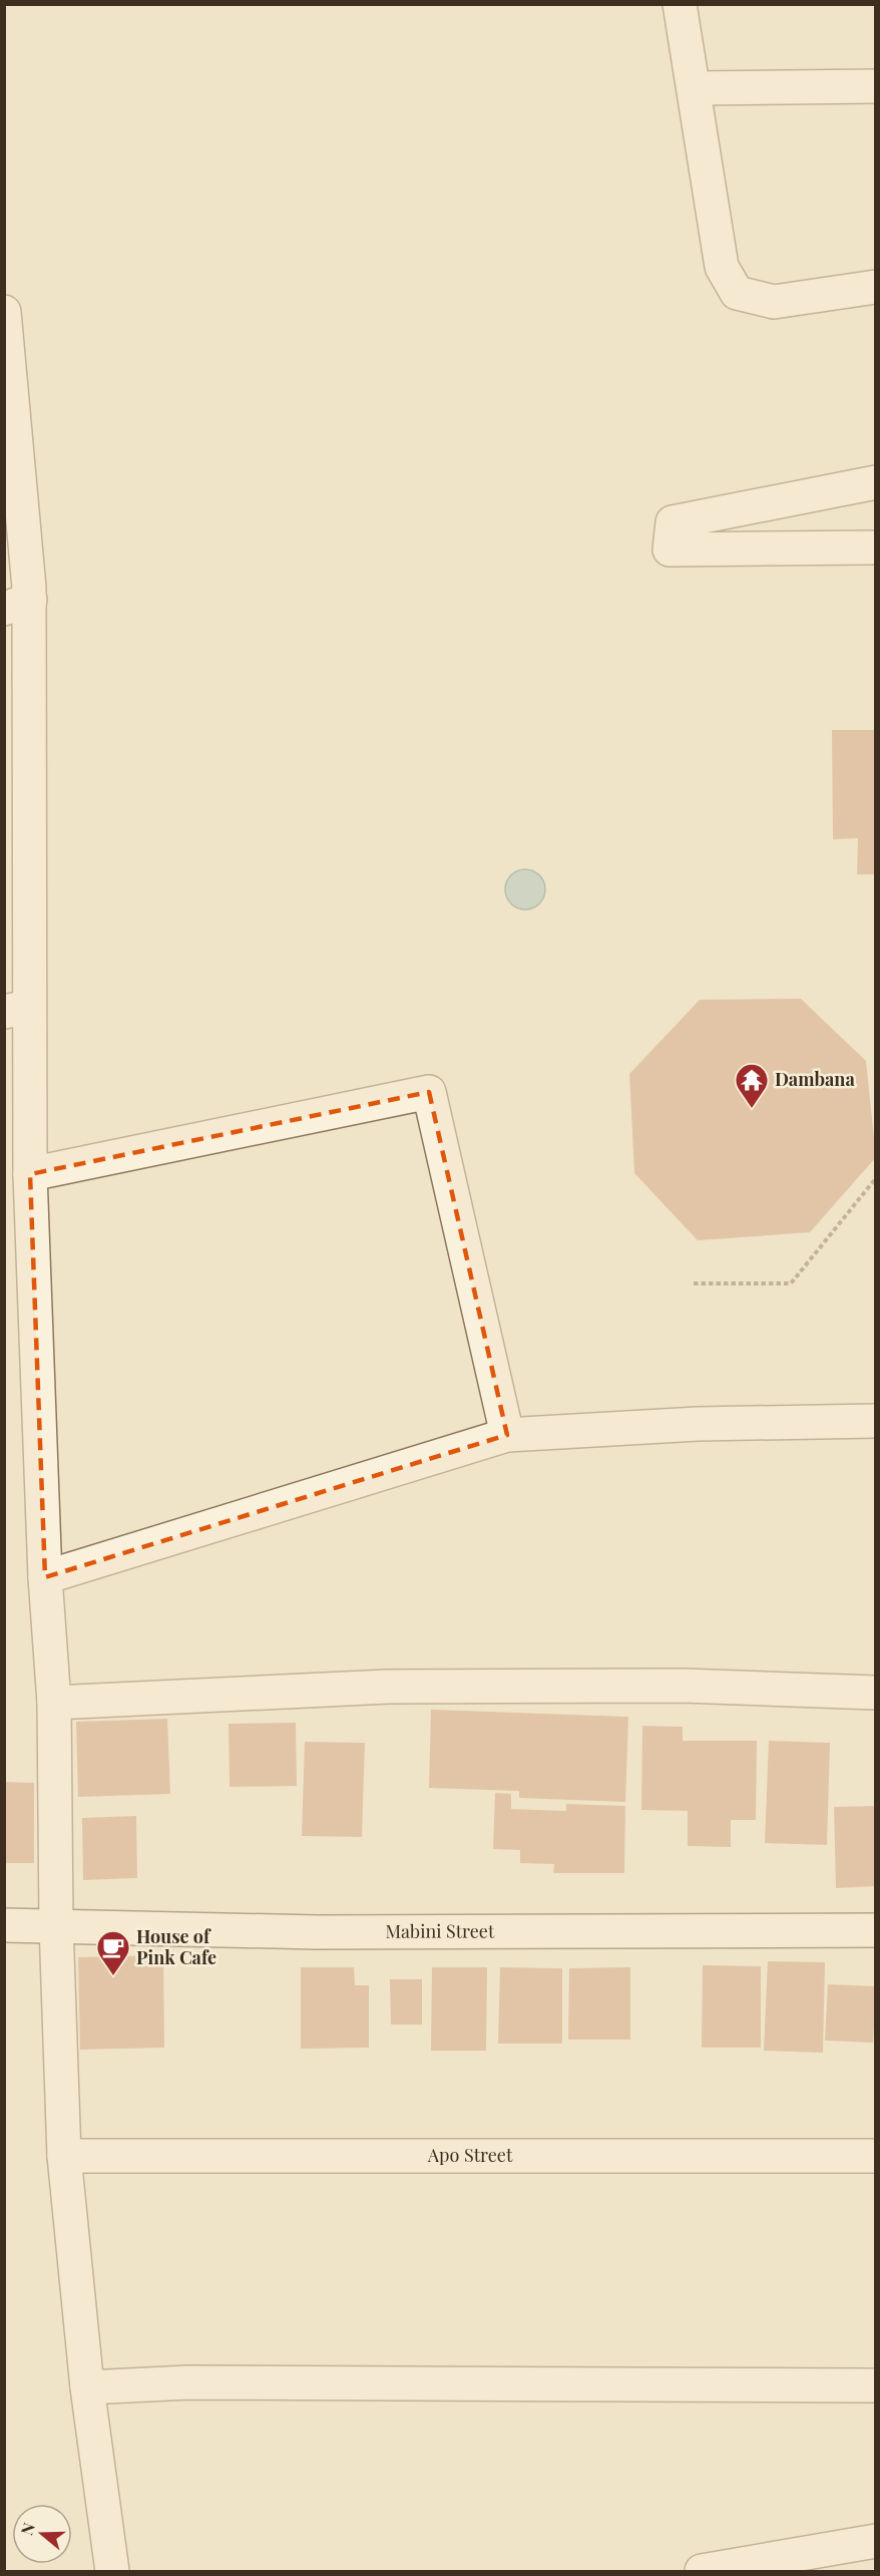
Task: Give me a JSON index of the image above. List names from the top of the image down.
{
  "streets": {
    "street": ["Mabini Street", "Apo Street"]
  },
  "places": {
    "temple": ["Dambana"],
    "cafe": ["House of Pink Cafe"]
  },
  "north": "left"
}
